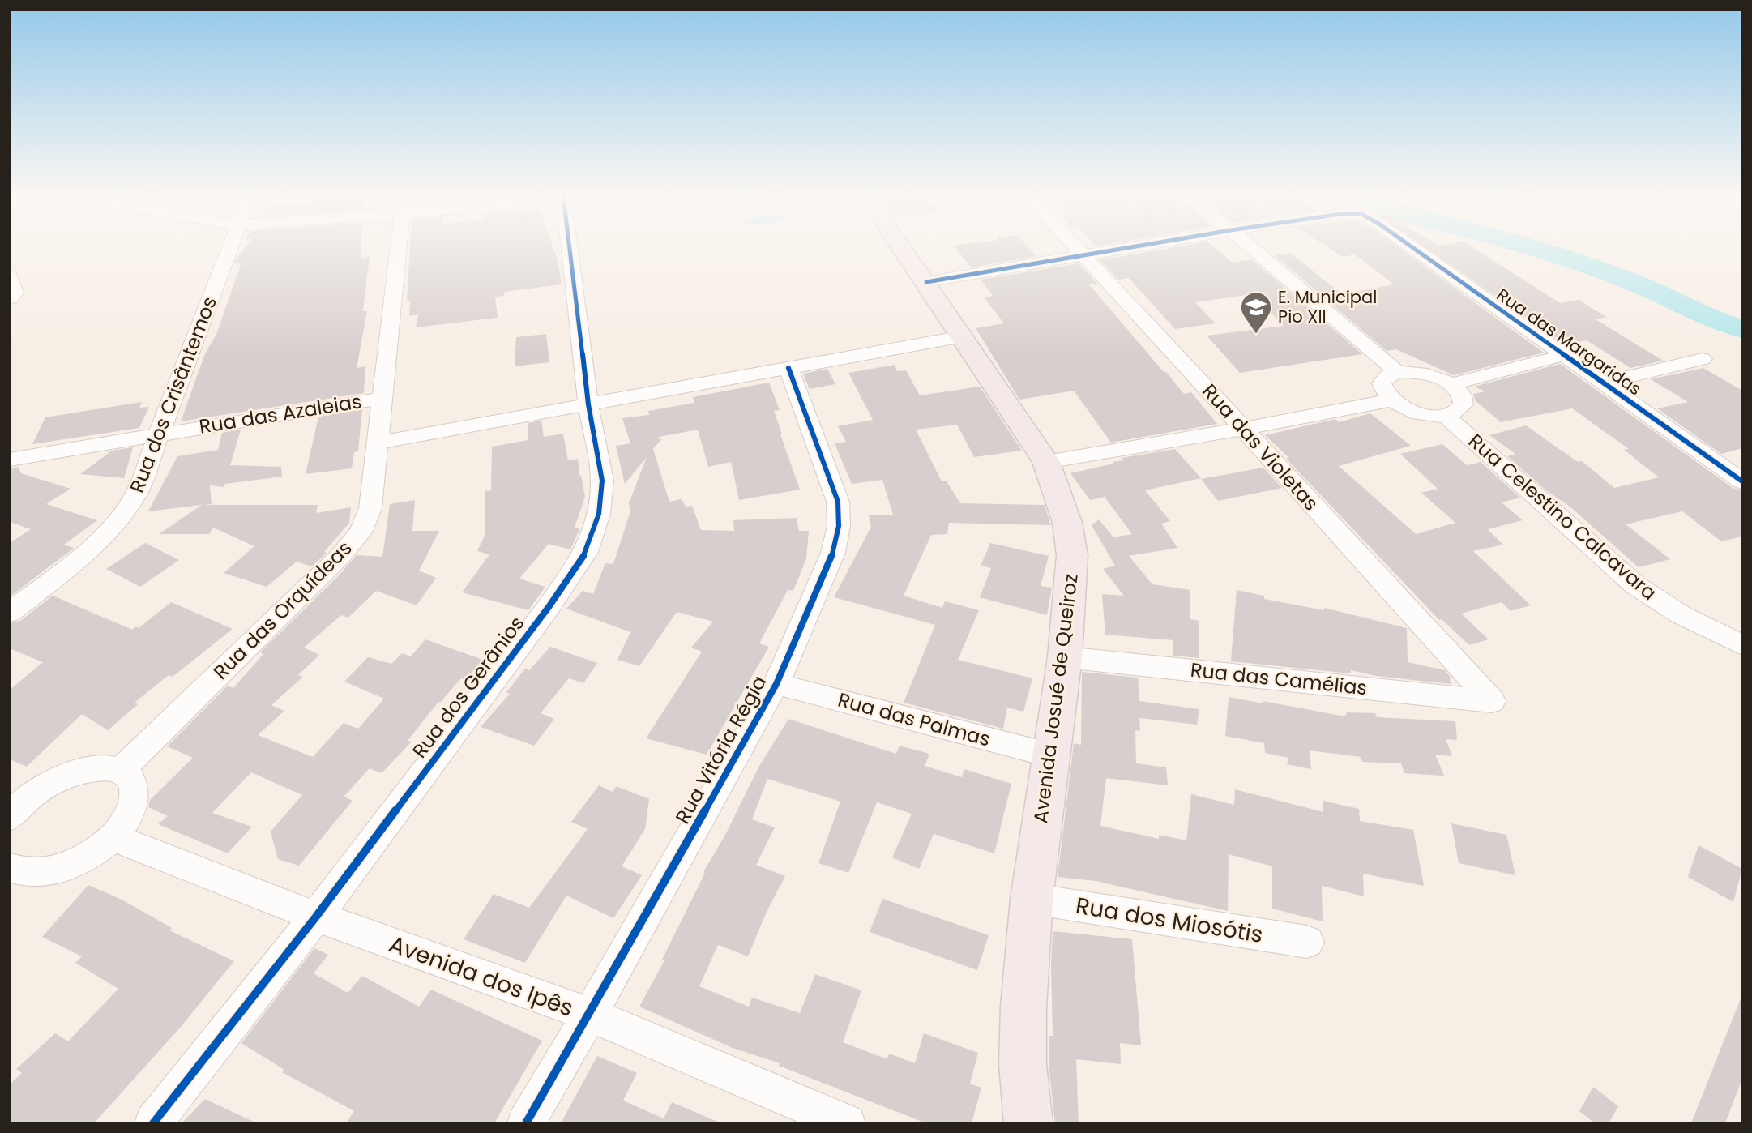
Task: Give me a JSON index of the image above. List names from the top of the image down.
{
  "streets": {
    "main road": ["Avenida Josué de Queiroz"],
    "street": [
      "Rua das Margaridas",
      "Rua dos Crisântemos",
      "Rua das Azaleias",
      "Rua das Violetas",
      "Rua Celestino Calcavara",
      "Rua das Orquídeas",
      "Rua das Camélias",
      "Rua dos Gerânios",
      "Rua das Palmas",
      "Rua Vitória Régia",
      "Rua dos Miosótis",
      "Avenida dos Ipês"
    ]
  },
  "crossings": [
    ["Rua das Margaridas", "Rua das Violetas"],
    ["Rua das Margaridas", "Avenida Josué de Queiroz"],
    ["Rua dos Crisântemos", "Rua das Azaleias"],
    ["Rua das Azaleias", "Rua das Orquídeas"],
    ["Rua das Violetas", "Rua das Camélias"],
    ["Rua das Camélias", "Avenida Josué de Queiroz"],
    ["Rua dos Gerânios", "Avenida dos Ipês"],
    ["Avenida Josué de Queiroz", "Rua das Palmas"],
    ["Avenida Josué de Queiroz", "Rua dos Miosótis"],
    ["Rua das Palmas", "Rua Vitória Régia"],
    ["Rua Vitória Régia", "Avenida dos Ipês"]
  ],
  "places": {
    "school or university": ["E. Municipal Pio XII"]
  }
}
